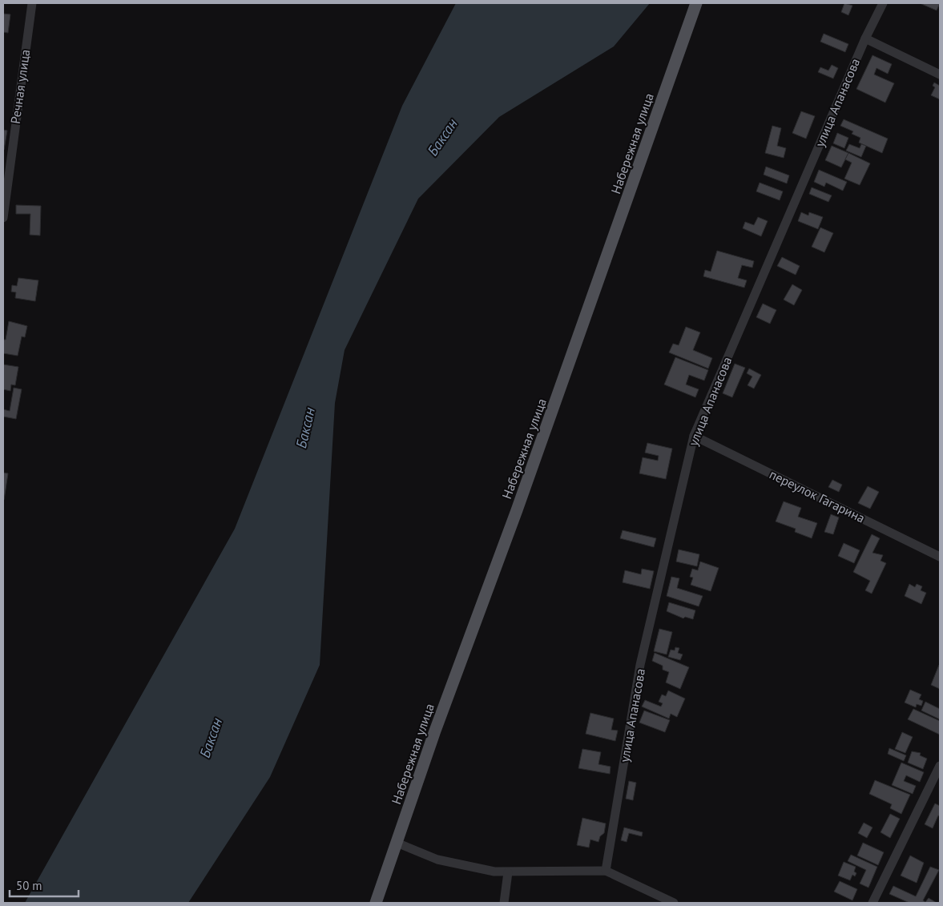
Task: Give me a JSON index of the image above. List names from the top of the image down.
{
  "streets": {
    "main road": ["Набережная улица"],
    "street": ["Речная улица", "улица Апанасова", "переулок Гагарина"]
  },
  "crossings": [
    ["улица Апанасова", "переулок Гагарина"]
  ],
  "water": ["Баксан"],
  "scale_bar": "50 m"
}
